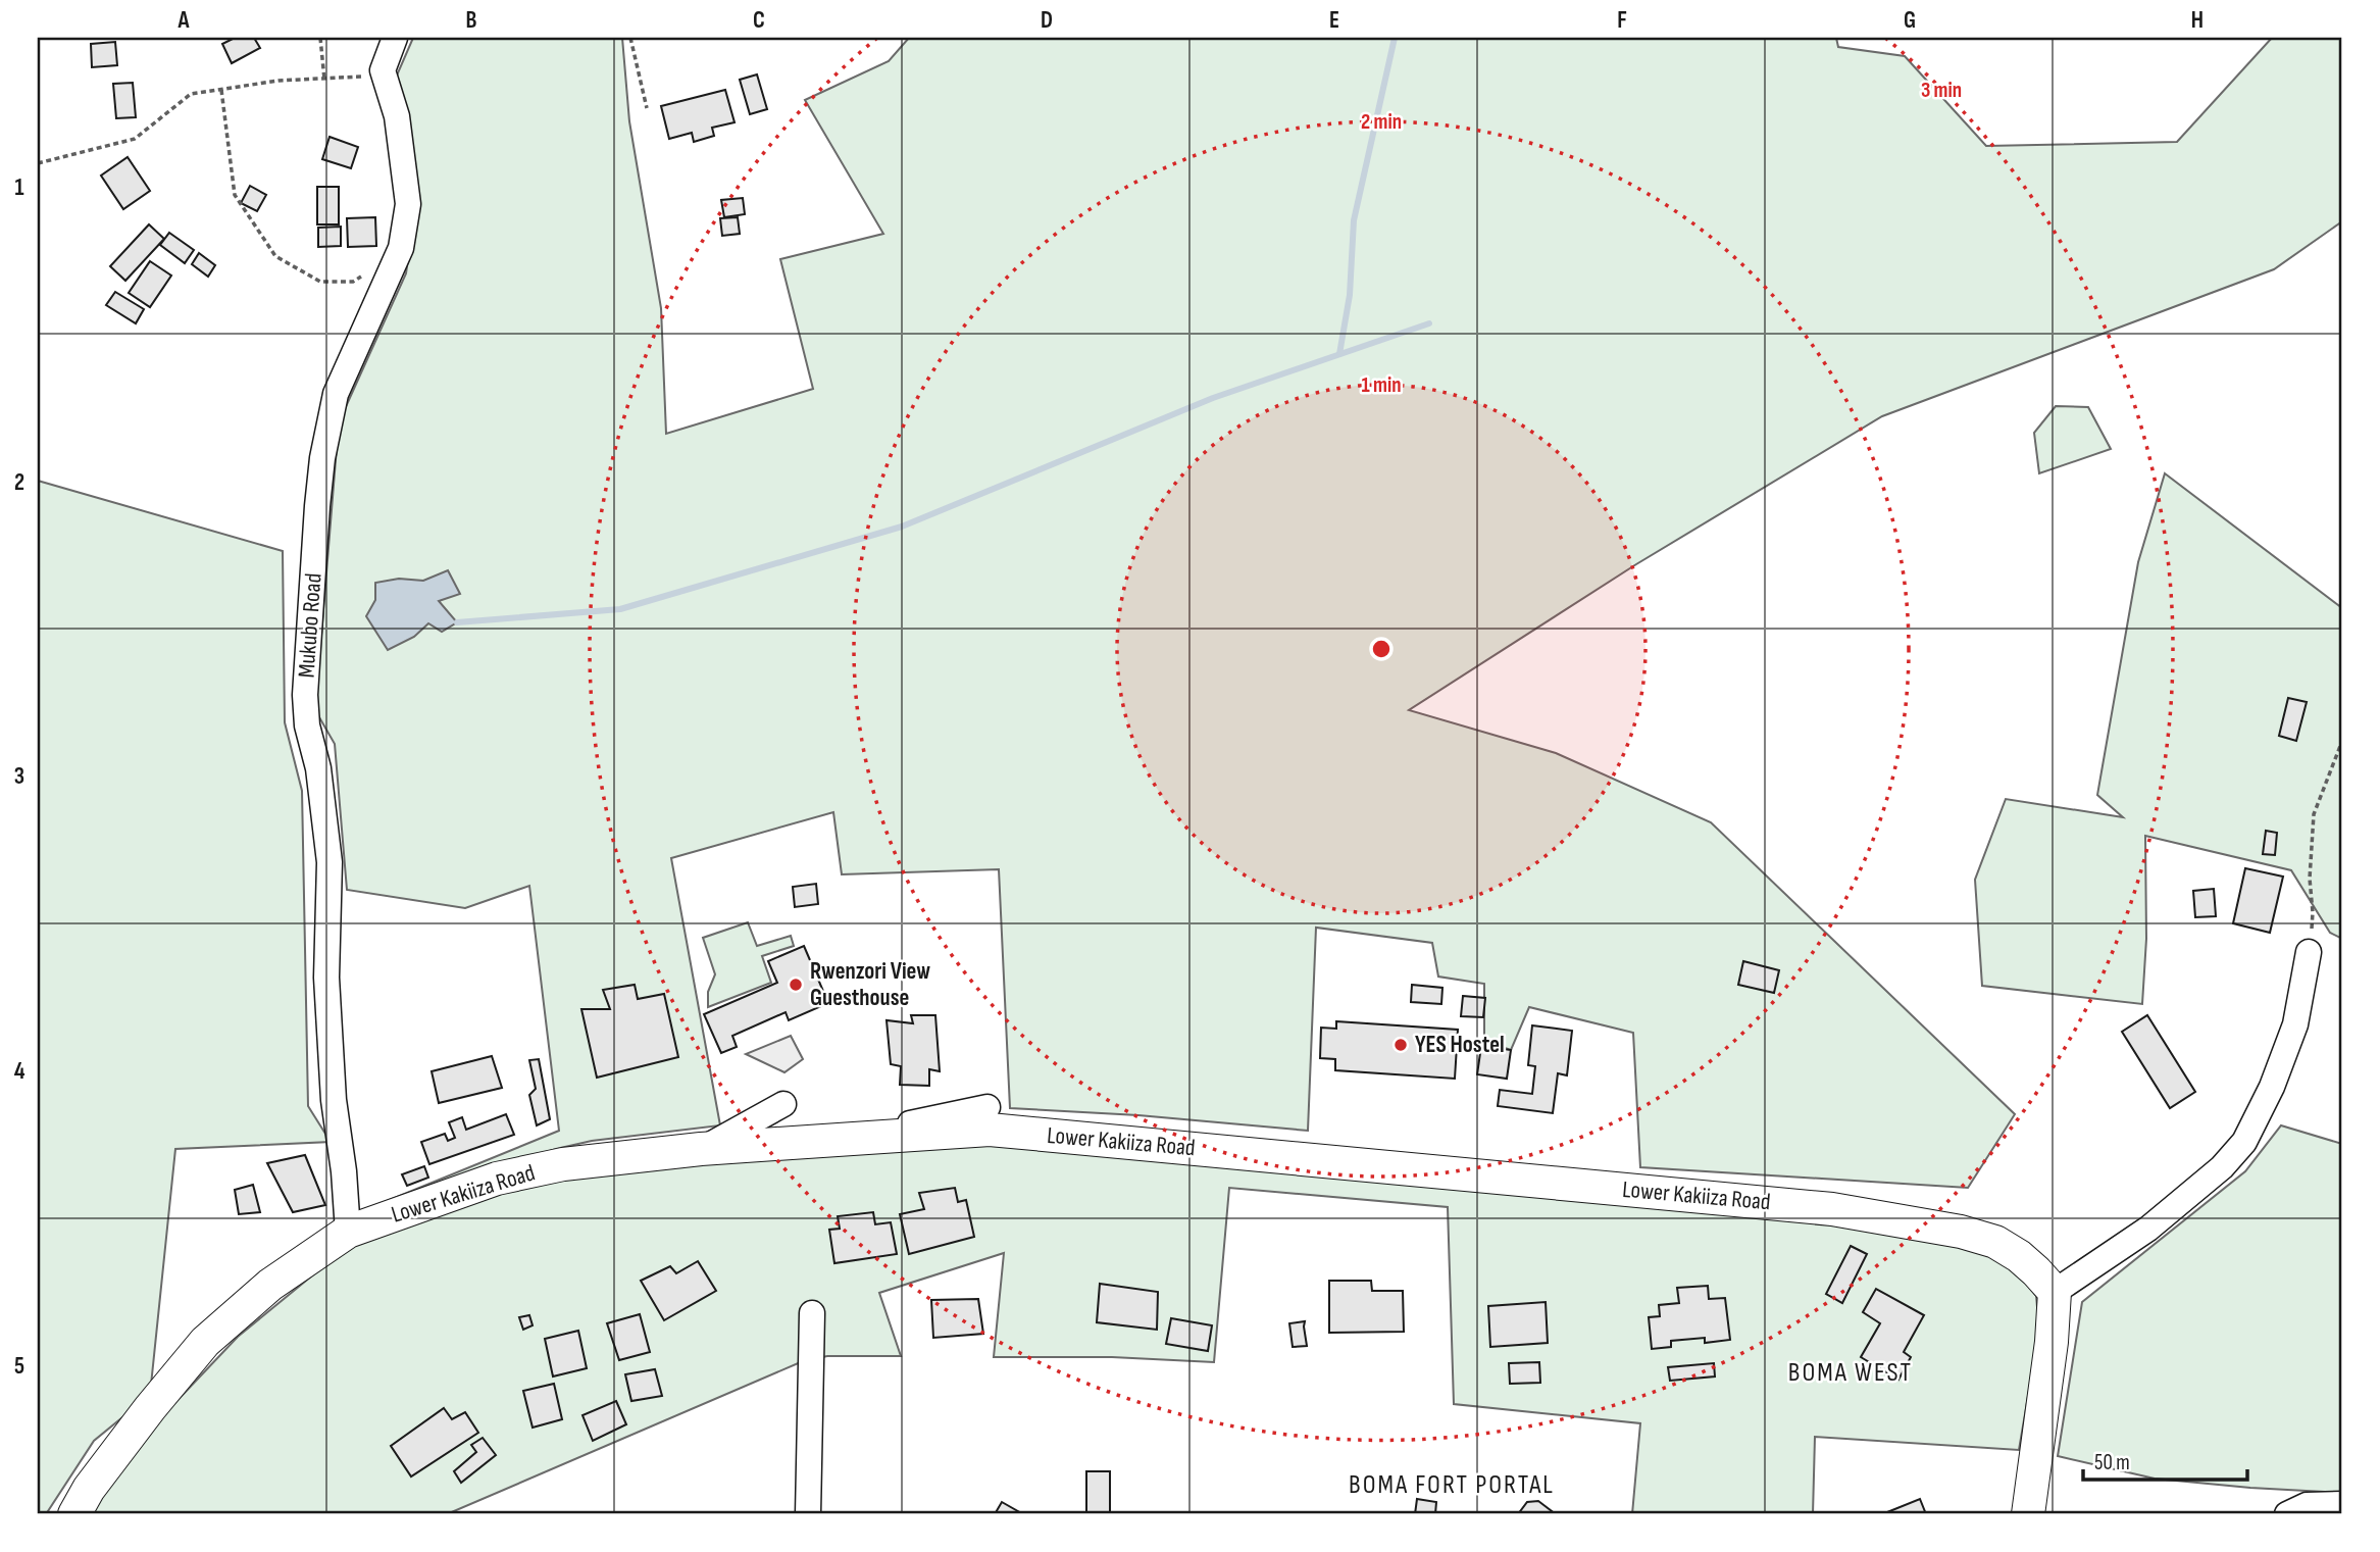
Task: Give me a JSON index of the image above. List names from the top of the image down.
{
  "streets": {
    "main road": ["Lower Kakiiza Road"],
    "street": ["Mukubo Road"]
  },
  "crossings": [
    ["Mukubo Road", "Lower Kakiiza Road"]
  ],
  "districts": ["BOMA WEST", "BOMA FORT PORTAL"],
  "places": ["Rwenzori View Guesthouse", "YES Hostel"],
  "scale_bar": "50 m",
  "grid": {
    "columns": [
      "A",
      "B",
      "C",
      "D",
      "E",
      "F",
      "G",
      "H"
    ],
    "rows": [
      "1",
      "2",
      "3",
      "4",
      "5"
    ]
  },
  "rings": ["3 min", "2 min", "1 min"]
}
